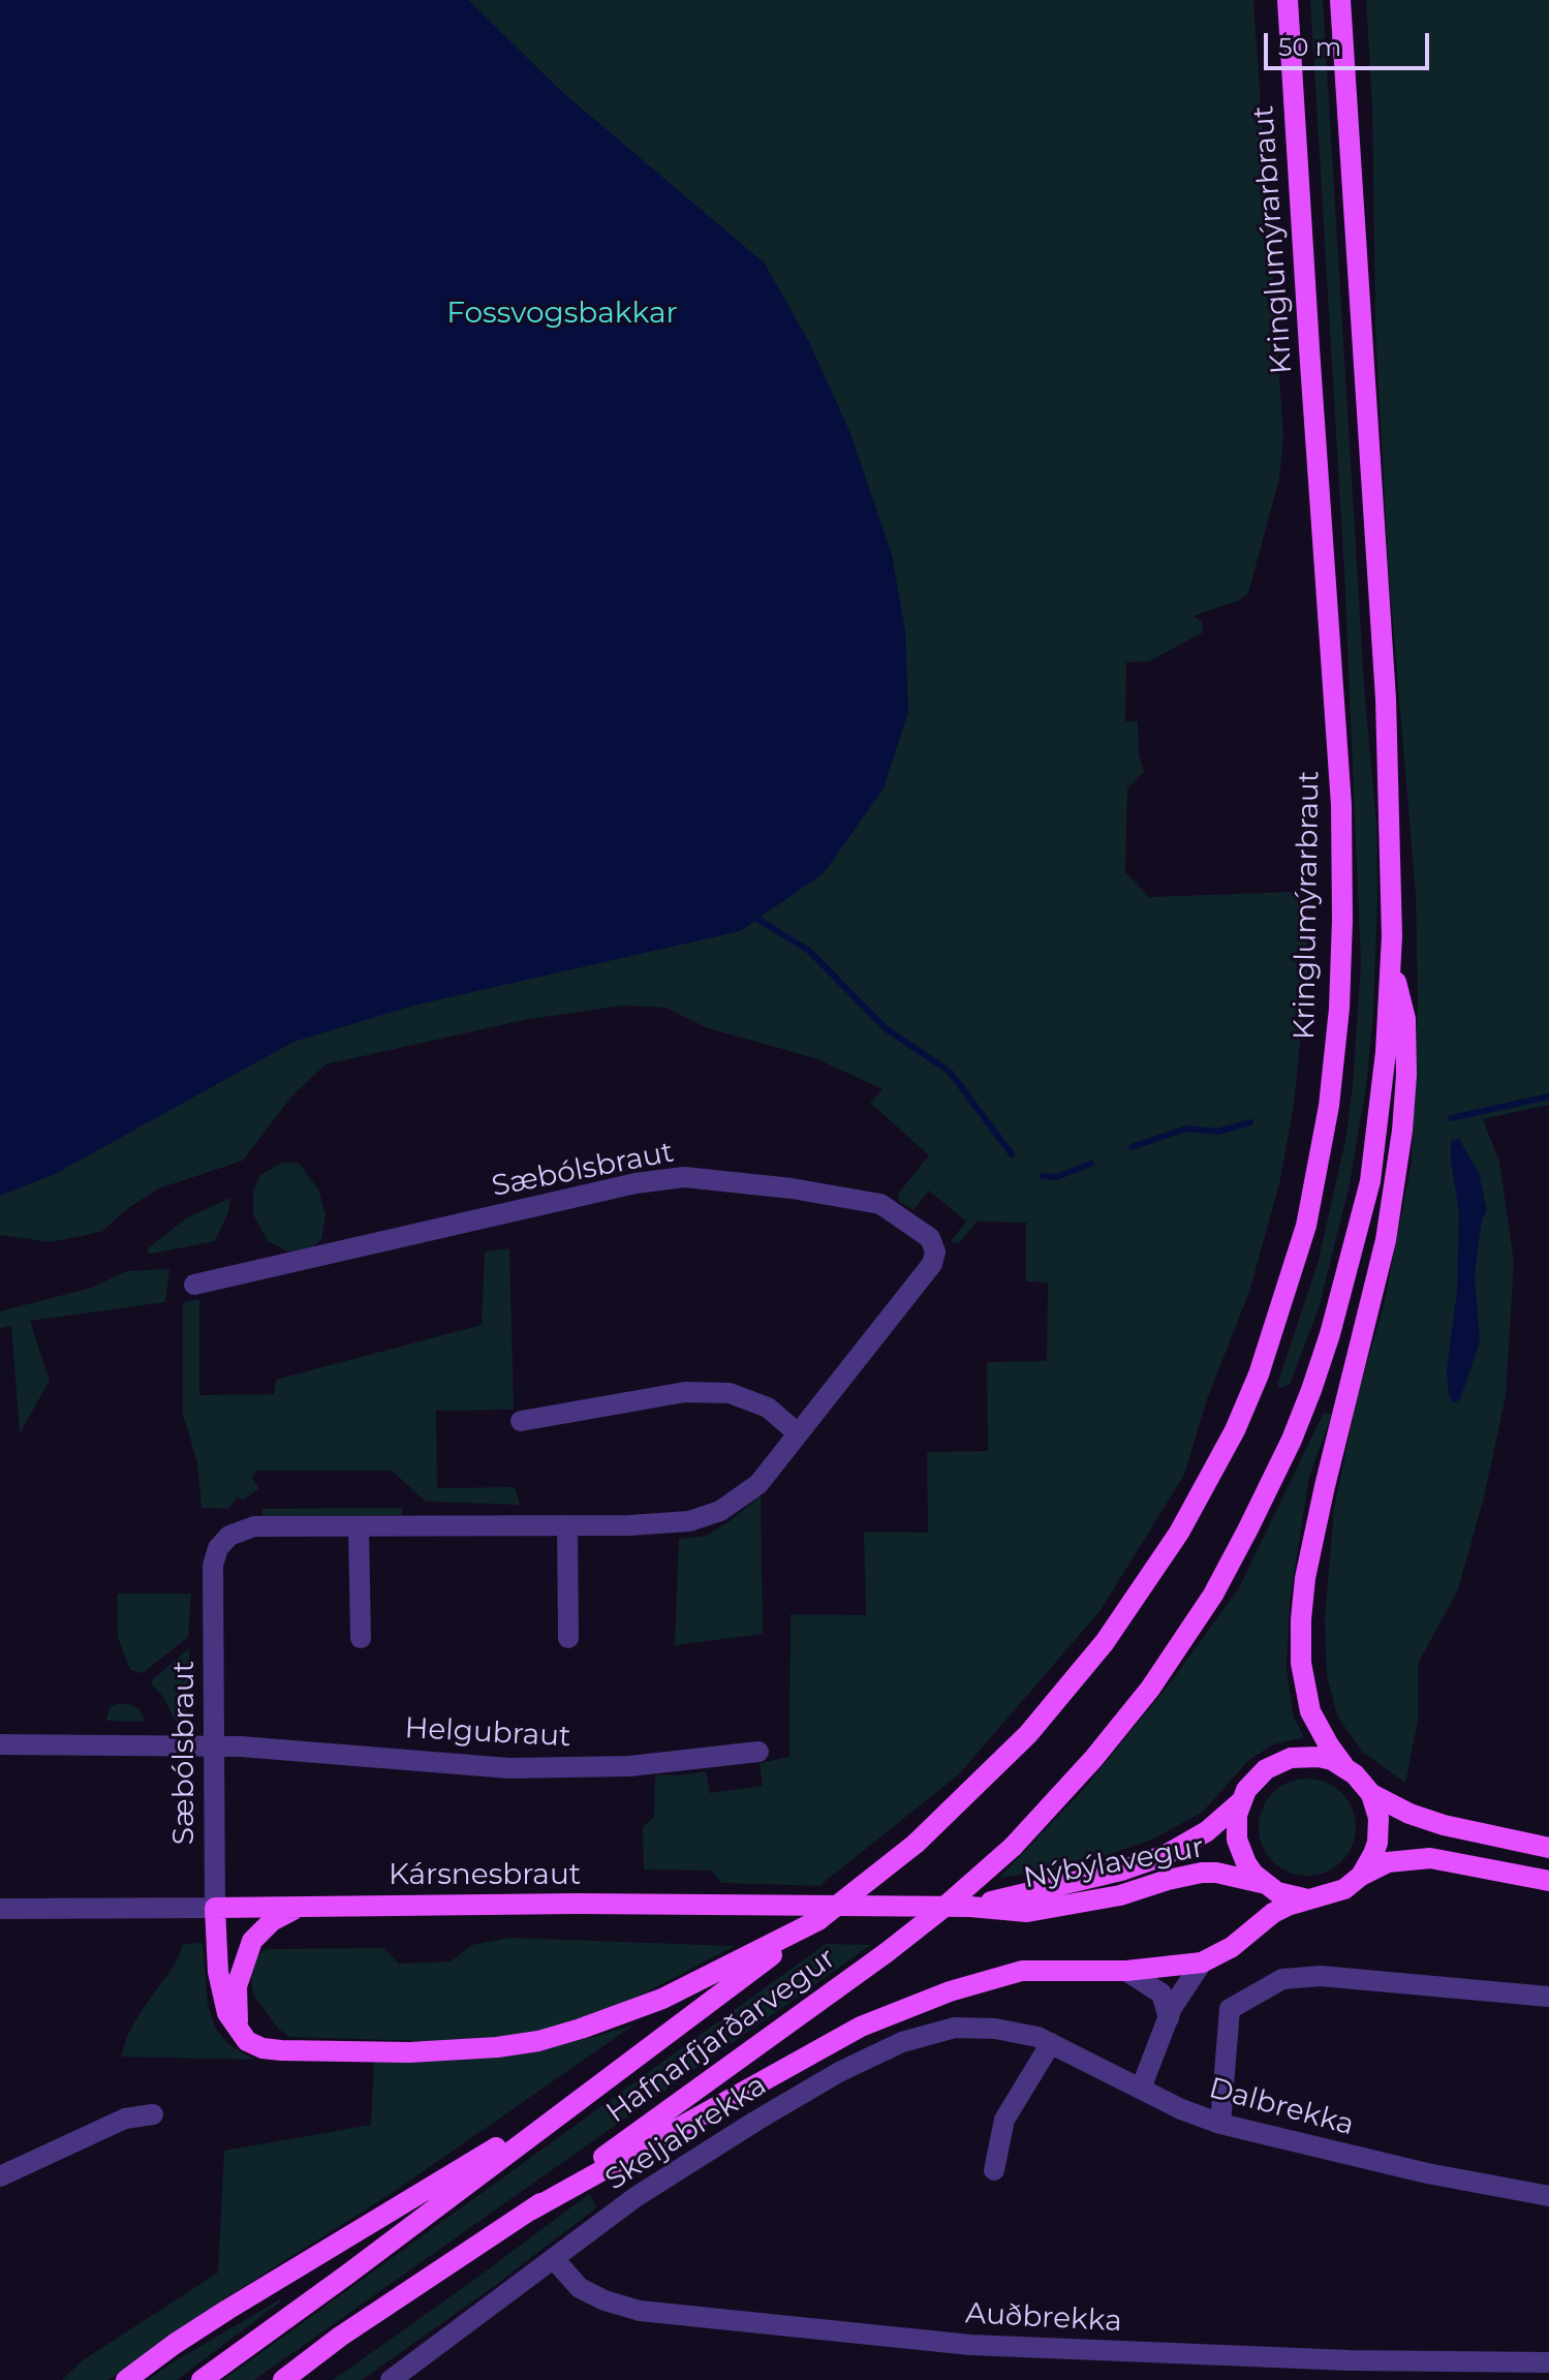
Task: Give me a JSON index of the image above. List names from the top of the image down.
{
  "streets": {
    "main road": [
      "Kringlumýrarbraut",
      "Nýbýlavegur",
      "Kársnesbraut",
      "Hafnarfjarðarvegur"
    ],
    "street": [
      "Sæbólsbraut",
      "Helgubraut",
      "Dalbrekka",
      "Skeljabrekka",
      "Auðbrekka"
    ]
  },
  "crossings": [
    ["Kringlumýrarbraut", "Hafnarfjarðarvegur"],
    ["Sæbólsbraut", "Helgubraut"],
    ["Sæbólsbraut", "Kársnesbraut"],
    ["Nýbýlavegur", "Kársnesbraut"],
    ["Dalbrekka", "Skeljabrekka"],
    ["Skeljabrekka", "Auðbrekka"]
  ],
  "parks": ["Fossvogsbakkar"],
  "scale_bar": "50 m"
}
